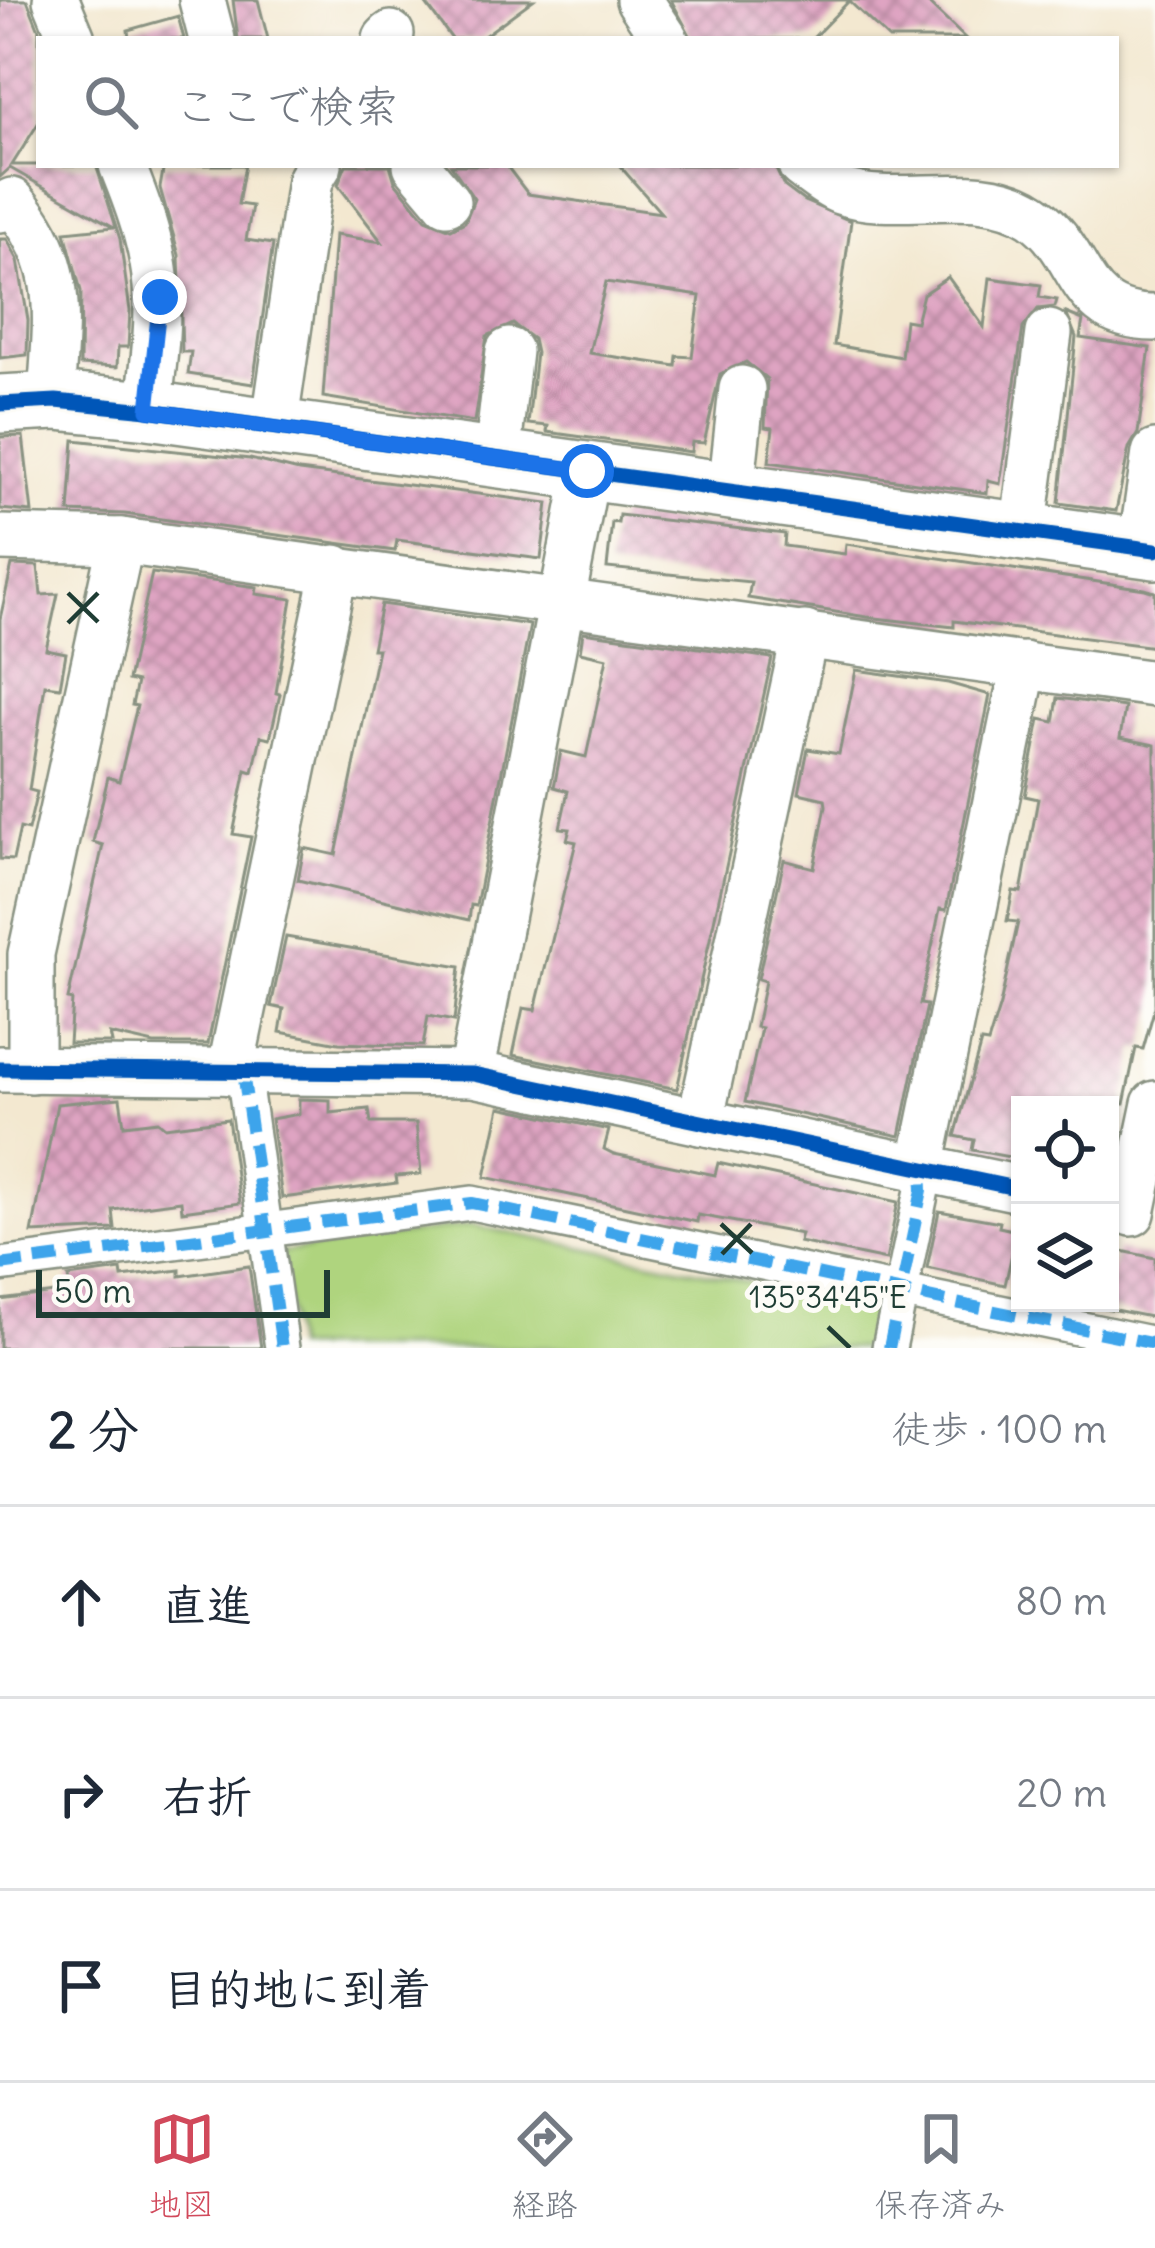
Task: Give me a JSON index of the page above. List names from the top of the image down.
{
  "scale_bar": "50 m",
  "page": {
    "search": "ここで検索",
    "scale": "50 m",
    "heading": ["2 分", "徒歩 · 100 m"],
    "list": [
      ["直進", "80 m"],
      ["右折", "20 m"],
      "目的地に到着"
    ],
    "nav": ["地図", "経路", "保存済み"]
  },
  "coordinates": ["135°34'45\"E"]
}
